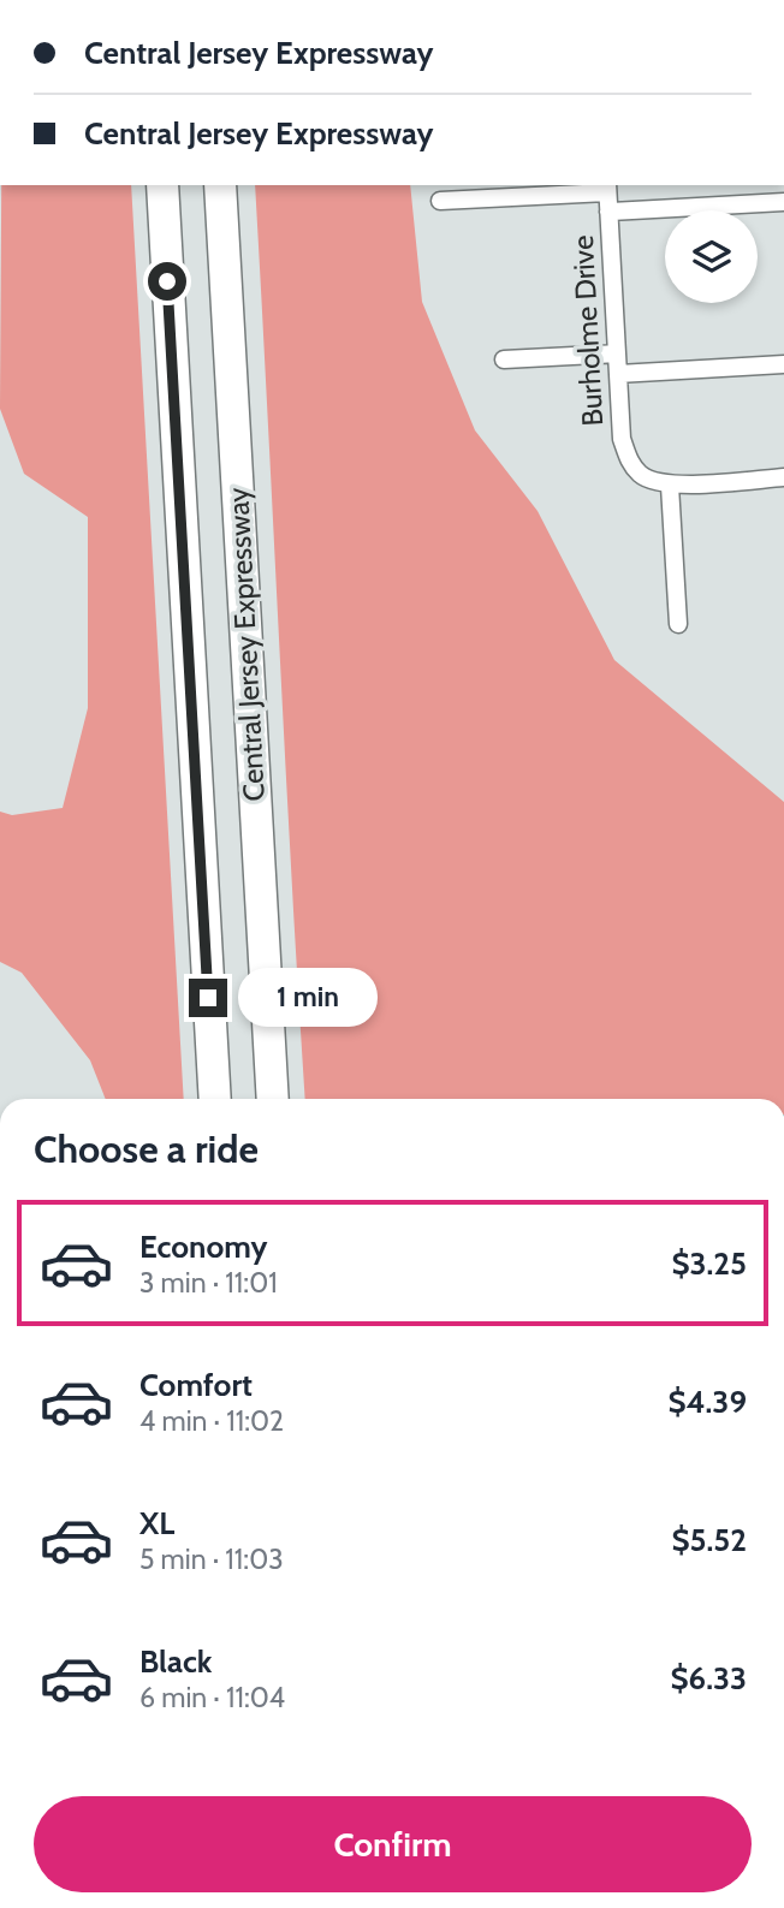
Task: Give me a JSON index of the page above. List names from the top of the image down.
{
  "streets": {
    "highway": ["Central Jersey Expressway"],
    "street": ["Burholme Drive"]
  },
  "page": {
    "banner": ["Central Jersey Expressway", "Central Jersey Expressway"],
    "bubble": "1 min",
    "heading": "Choose a ride",
    "list": [
      {
        "name": "Economy",
        "note": "3 min · 11:01",
        "value": "$3.25"
      },
      {
        "name": "Comfort",
        "note": "4 min · 11:02",
        "value": "$4.39"
      },
      {
        "name": "XL",
        "note": "5 min · 11:03",
        "value": "$5.52"
      },
      {
        "name": "Black",
        "note": "6 min · 11:04",
        "value": "$6.33"
      }
    ],
    "buttons": "Confirm"
  }
}
